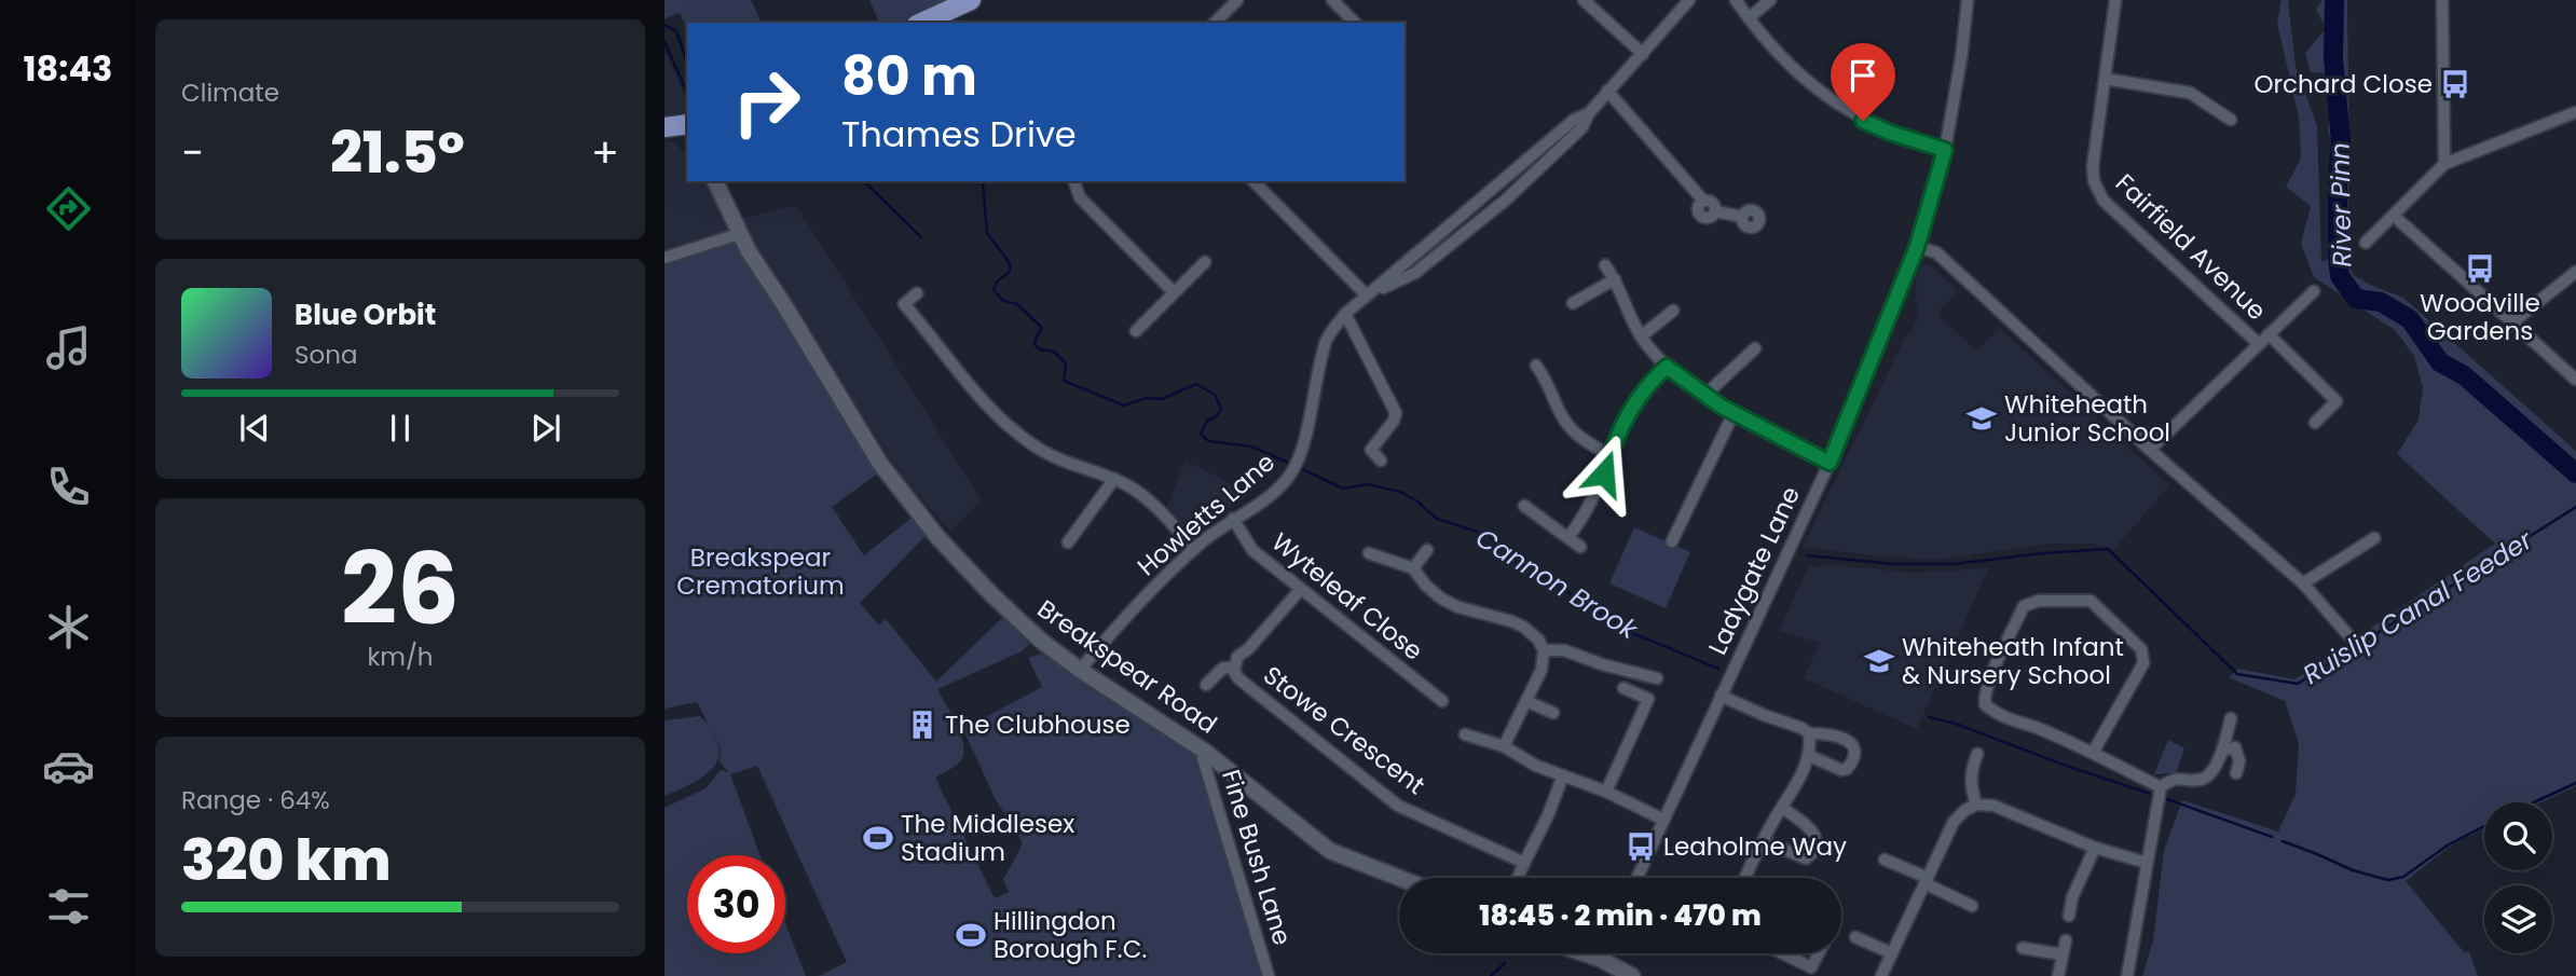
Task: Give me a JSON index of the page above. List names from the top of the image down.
{
  "streets": {
    "street": [
      "Fairfield Avenue",
      "Howletts Lane",
      "Ladygate Lane",
      "Wyteleaf Close",
      "Breakspear Road",
      "Stowe Crescent",
      "Fine Bush Lane"
    ]
  },
  "crossings": [
    ["Howletts Lane", "Wyteleaf Close"],
    ["Howletts Lane", "Breakspear Road"],
    ["Wyteleaf Close", "Stowe Crescent"],
    ["Breakspear Road", "Fine Bush Lane"]
  ],
  "water": ["River Pinn", "Cannon Brook", "Ruislip Canal Feeder"],
  "parks": ["Breakspear Crematorium"],
  "places": {
    "bus stop": ["Orchard Close", "Woodville Gardens", "Leaholme Way"],
    "school or university": ["Whiteheath Junior School", "Whiteheath Infant & Nursery School"],
    "building": ["The Clubhouse"],
    "sports": ["The Middlesex Stadium", "Hillingdon Borough F.C."]
  },
  "page": {
    "tabs": "18:43",
    "tile": [
      "Climate",
      ["26", "km/h"],
      ["Range · 64%", "320 km"]
    ],
    "turn": ["80 m", "Thames Drive"],
    "heat": ["−", "21.5°", "+"],
    "song": ["Blue Orbit", "Sona"],
    "limit": "30",
    "trip": "18:45 · 2 min · 470 m"
  }
}
